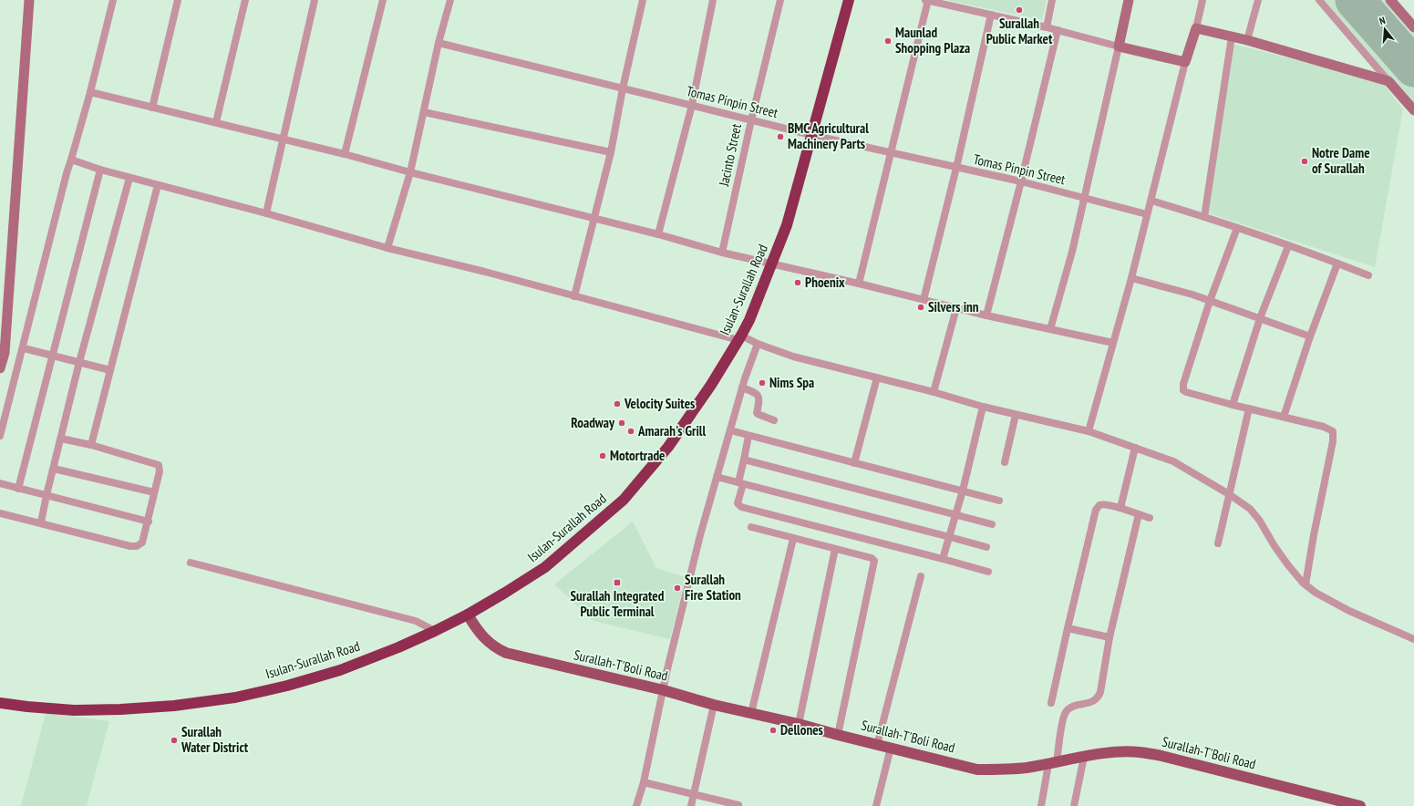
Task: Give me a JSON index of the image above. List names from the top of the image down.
{
  "streets": {
    "highway": ["Isulan-Surallah Road"],
    "main road": ["Surallah-T'Boli Road"],
    "street": ["Tomas Pinpin Street", "Jacinto Street"]
  },
  "crossings": [
    ["Tomas Pinpin Street", "Jacinto Street"],
    ["Tomas Pinpin Street", "Isulan-Surallah Road"],
    ["Isulan-Surallah Road", "Surallah-T'Boli Road"]
  ],
  "places": {
    "other": [
      "Surallah Public Market",
      "Maunlad Shopping Plaza",
      "BMC Agricultural Machinery Parts",
      "Notre Dame of Surallah",
      "Phoenix",
      "Silvers inn",
      "Nims Spa",
      "Velocity Suites",
      "Roadway",
      "Amarah's Grill",
      "Motortrade",
      "Surallah Fire Station",
      "Dellones",
      "Surallah Water District"
    ],
    "transit": ["Surallah Integrated Public Terminal"]
  },
  "north": "top"
}
